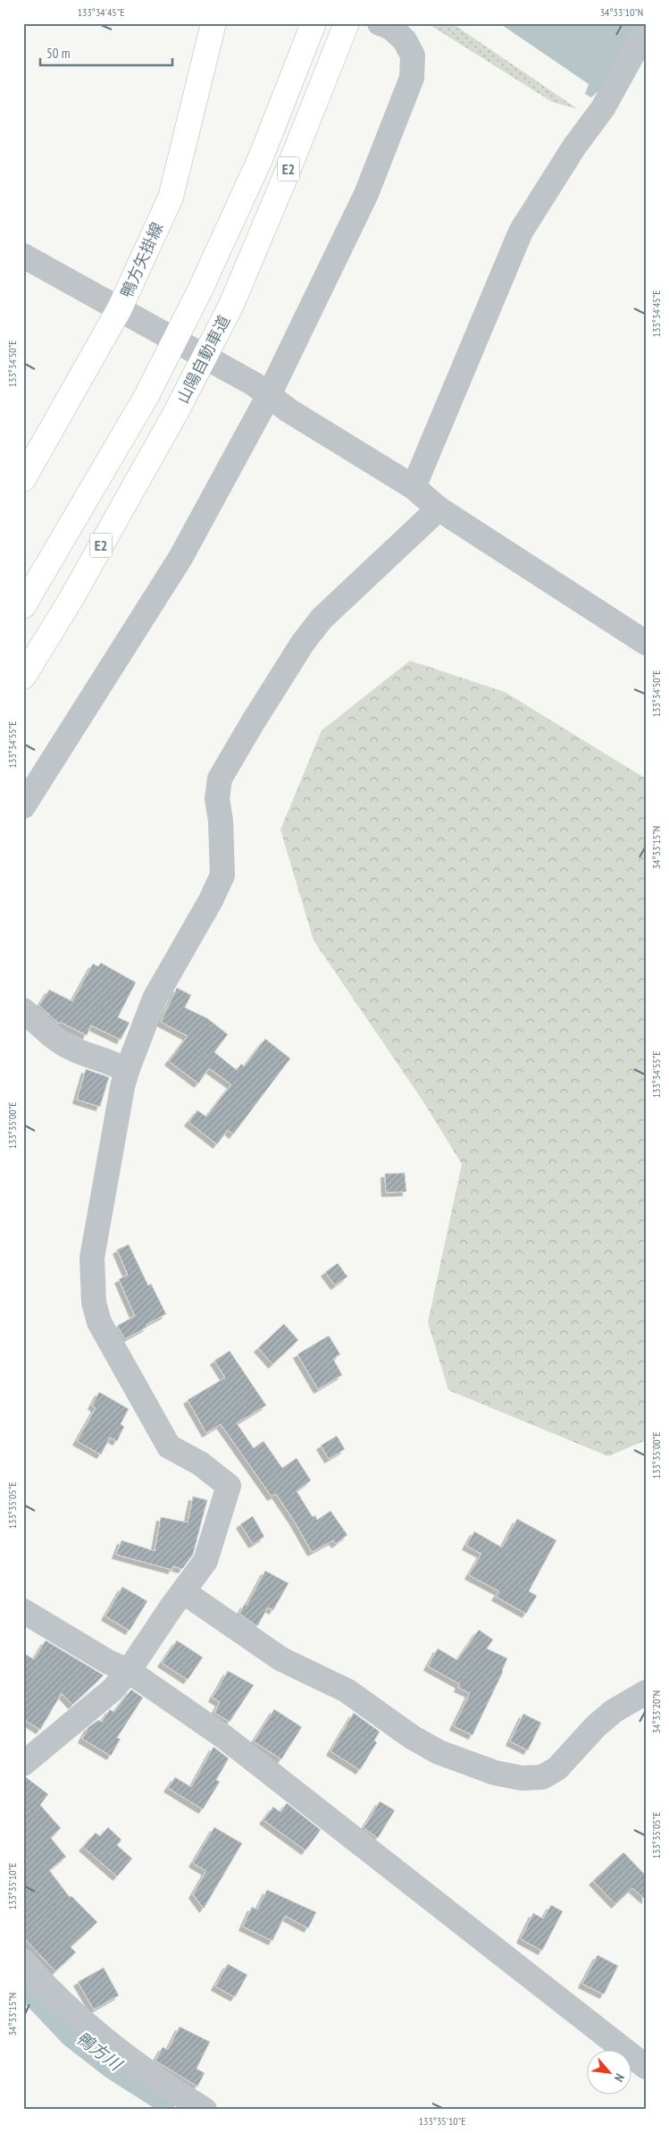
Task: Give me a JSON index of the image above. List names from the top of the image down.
{
  "streets": {
    "main road": ["E2", "鴨方矢掛線", "山陽自動車道"]
  },
  "water": ["鴨方川"],
  "scale_bar": "50 m",
  "north": "bottom right",
  "coordinates": [
    "133°34'45\"E",
    "34°33'10\"N",
    "133°34'50\"E",
    "133°34'55\"E",
    "34°33'15\"N",
    "133°35'00\"E",
    "133°35'05\"E",
    "34°33'20\"N",
    "133°35'10\"E"
  ]
}
